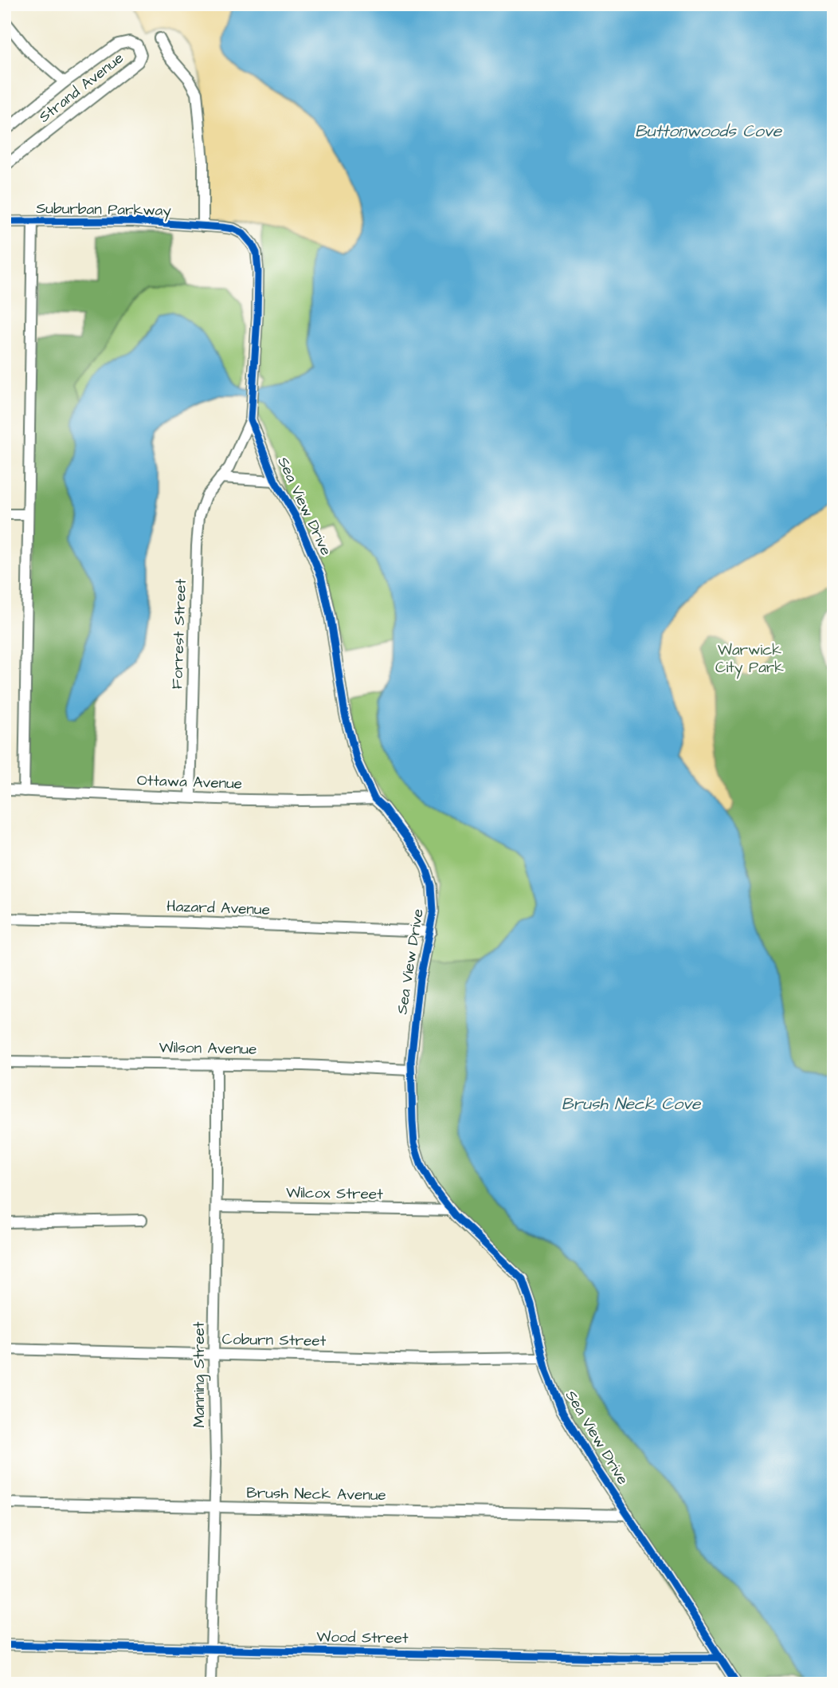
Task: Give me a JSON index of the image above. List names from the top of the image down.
{
  "streets": {
    "street": [
      "Strand Avenue",
      "Suburban Parkway",
      "Sea View Drive",
      "Forrest Street",
      "Ottawa Avenue",
      "Hazard Avenue",
      "Wilson Avenue",
      "Wilcox Street",
      "Coburn Street",
      "Manning Street",
      "Brush Neck Avenue",
      "Wood Street"
    ]
  },
  "crossings": [
    ["Suburban Parkway", "Sea View Drive"],
    ["Sea View Drive", "Forrest Street"],
    ["Sea View Drive", "Ottawa Avenue"],
    ["Sea View Drive", "Hazard Avenue"],
    ["Sea View Drive", "Wilson Avenue"],
    ["Sea View Drive", "Wilcox Street"],
    ["Sea View Drive", "Coburn Street"],
    ["Sea View Drive", "Brush Neck Avenue"],
    ["Sea View Drive", "Wood Street"],
    ["Forrest Street", "Ottawa Avenue"],
    ["Wilson Avenue", "Manning Street"],
    ["Wilcox Street", "Manning Street"],
    ["Coburn Street", "Manning Street"],
    ["Manning Street", "Brush Neck Avenue"],
    ["Manning Street", "Wood Street"]
  ],
  "water": ["Buttonwoods Cove", "Brush Neck Cove"],
  "parks": ["Warwick City Park"]
}
